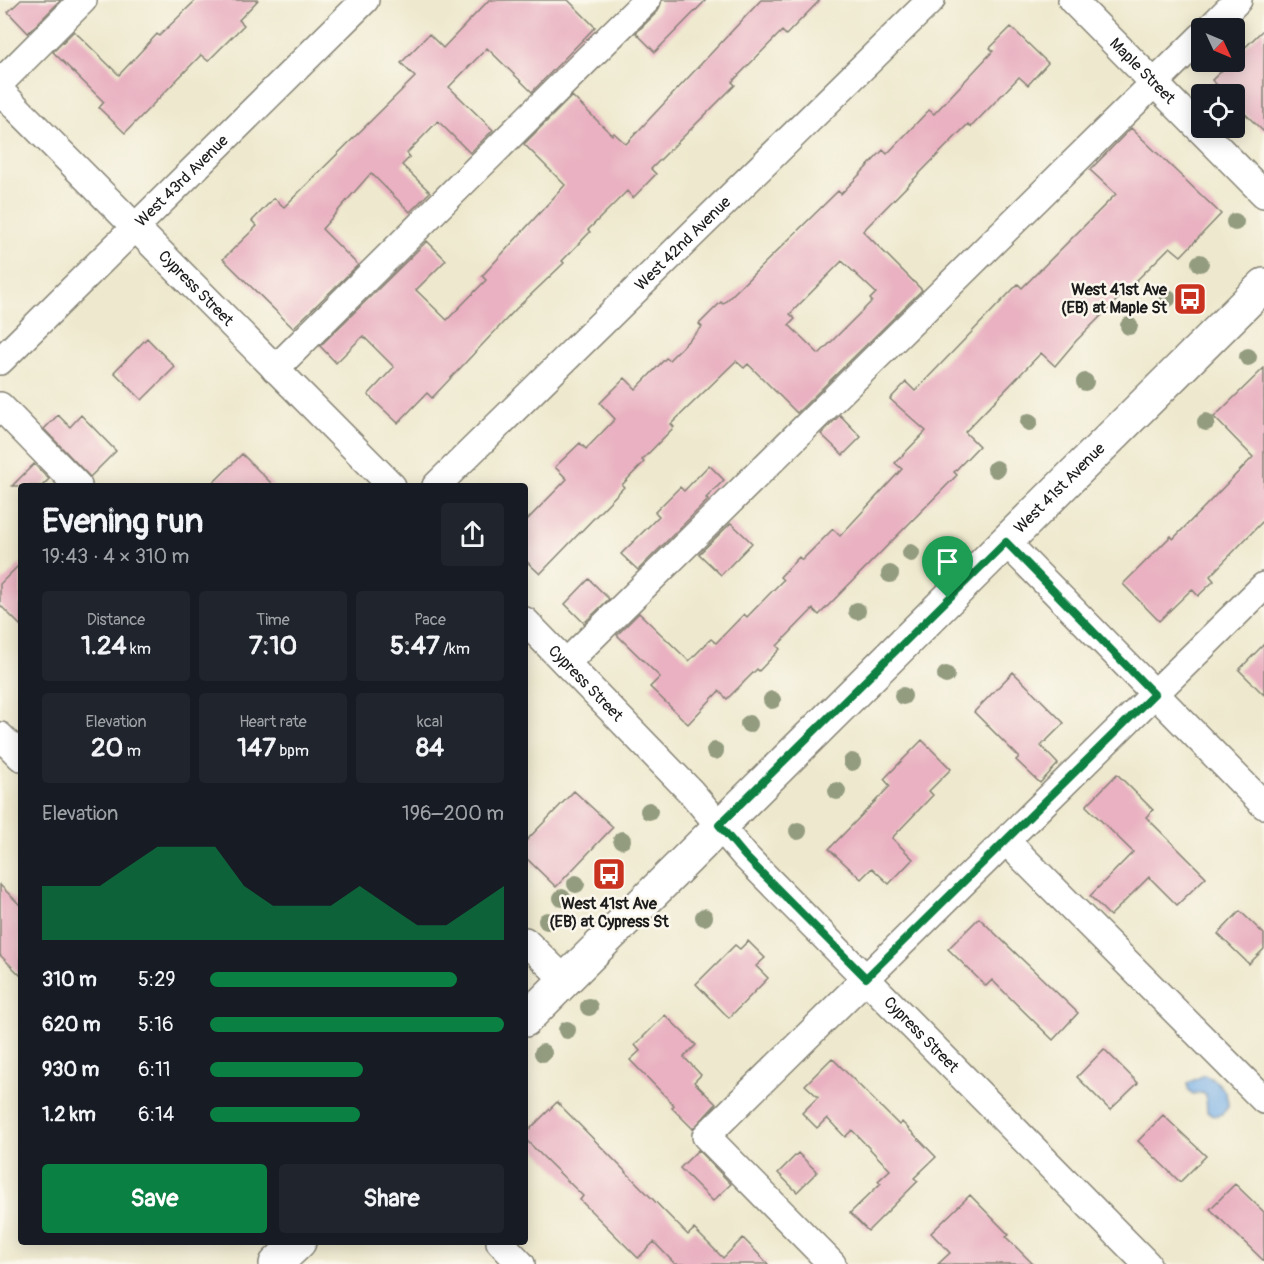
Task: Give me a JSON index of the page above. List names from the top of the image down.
{
  "streets": {
    "main road": ["West 41st Avenue"],
    "street": [
      "Maple Street",
      "West 43rd Avenue",
      "West 42nd Avenue",
      "Cypress Street"
    ]
  },
  "crossings": [
    ["West 43rd Avenue", "Cypress Street"],
    ["Cypress Street", "West 41st Avenue"]
  ],
  "places": {
    "bus stop": ["West 41st Ave (EB) at Maple St", "West 41st Ave (EB) at Cypress St"]
  },
  "north": "bottom right",
  "page": {
    "heading": ["Evening run", "19:43 · 4 × 310 m"],
    "stats": [
      ["Distance", "1.24 km"],
      ["Time", "7:10"],
      ["Pace", "5:47 /km"],
      ["Elevation", "20 m"],
      ["Heart rate", "147 bpm"],
      ["kcal", "84"]
    ],
    "chart": ["Elevation", "196–200 m"],
    "list": [
      {
        "name": "310 m",
        "note": "5:29"
      },
      {
        "name": "620 m",
        "note": "5:16"
      },
      {
        "name": "930 m",
        "note": "6:11"
      },
      {
        "name": "1.2 km",
        "note": "6:14"
      }
    ],
    "buttons": ["Save", "Share"]
  }
}
